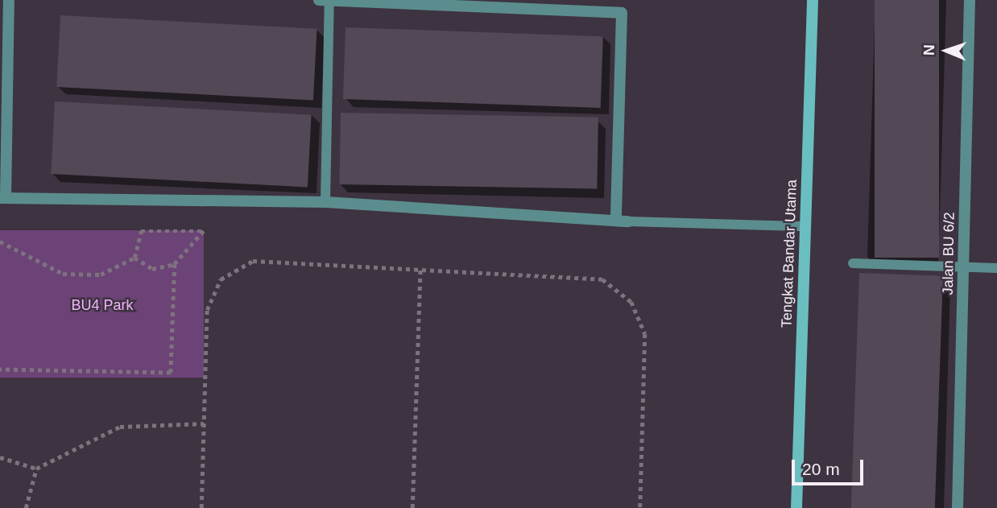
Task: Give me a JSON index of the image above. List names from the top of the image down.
{
  "streets": {
    "street": ["Tengkat Bandar Utama", "Jalan BU 6/2"]
  },
  "parks": ["BU4 Park"],
  "scale_bar": "20 m",
  "north": "left"
}
